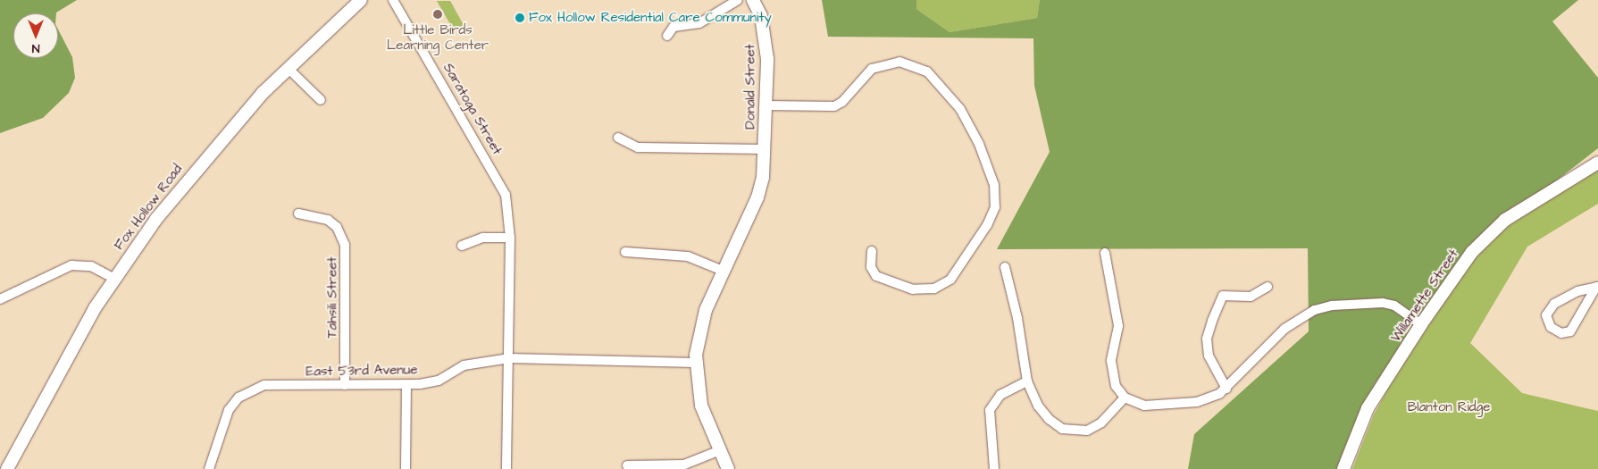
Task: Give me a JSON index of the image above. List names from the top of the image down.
{
  "streets": {
    "main road": ["Donald Street", "Fox Hollow Road", "Willamette Street"],
    "street": ["Saratoga Street", "Tahsili Street", "East 53rd Avenue"]
  },
  "crossings": [
    ["Donald Street", "East 53rd Avenue"],
    ["Saratoga Street", "East 53rd Avenue"],
    ["Tahsili Street", "East 53rd Avenue"]
  ],
  "parks": ["Blanton Ridge"],
  "places": ["Little Birds Learning Center", "Fox Hollow Residential Care Community"],
  "north": "bottom"
}
